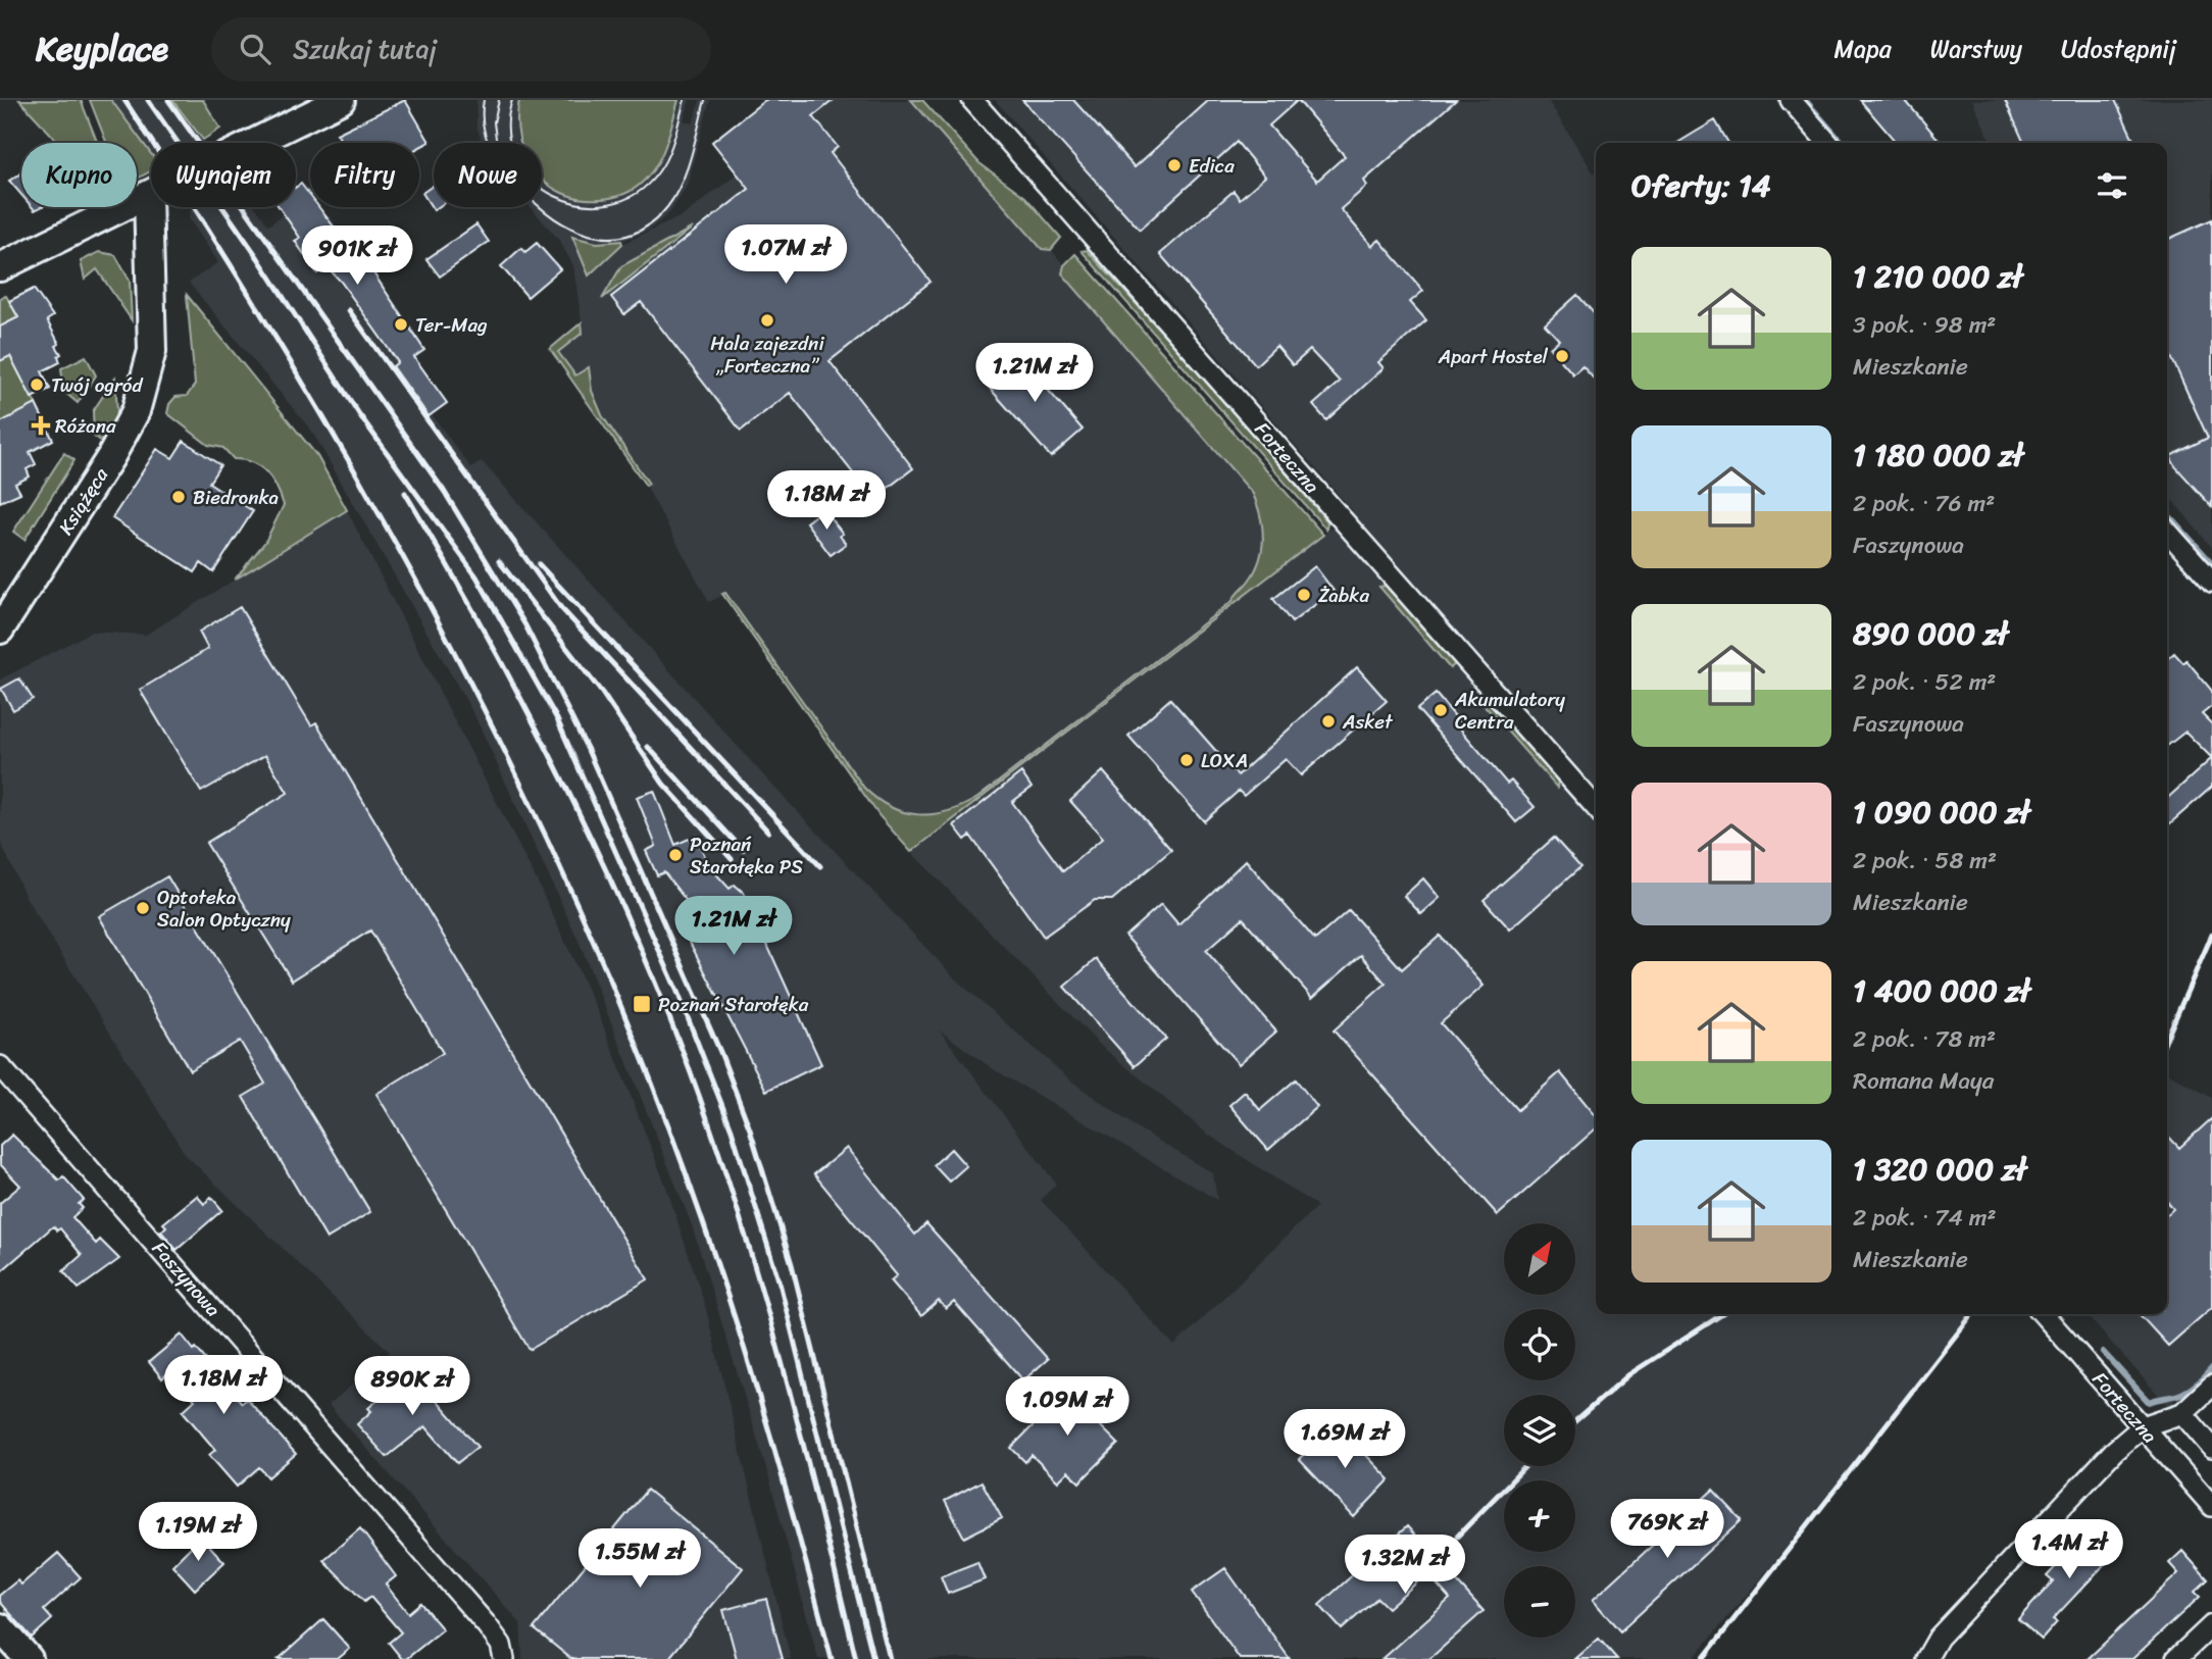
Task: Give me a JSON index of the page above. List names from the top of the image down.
{
  "streets": {
    "street": ["Forteczna", "Książęca", "Faszynowa"]
  },
  "places": {
    "other": [
      "Edica",
      "Hala zajezdni „Forteczna”",
      "Ter-Mag",
      "Apart Hostel",
      "Twój ogród",
      "Biedronka",
      "Żabka",
      "Akumulatory Centra",
      "Asket",
      "LOXA",
      "Poznań Starołęka PS",
      "Optoteka Salon Optyczny"
    ],
    "health": ["Różana"],
    "transit": ["Poznań Starołęka"]
  },
  "north": "top right",
  "page": {
    "header": "Keyplace",
    "search": "Szukaj tutaj",
    "nav": ["Mapa", "Warstwy", "Udostępnij"],
    "chip": [
      "Kupno",
      "Wynajem",
      "Filtry",
      "Nowe"
    ],
    "heading": "Oferty: 14",
    "price": [
      "1.07M zł",
      "901K zł",
      "1.21M zł",
      "1.18M zł",
      "1.21M zł",
      "1.18M zł",
      "890K zł",
      "1.09M zł",
      "1.69M zł",
      "769K zł",
      "1.19M zł",
      "1.4M zł",
      "1.55M zł",
      "1.32M zł"
    ],
    "list": [
      {
        "name": "1 210 000 zł",
        "note": "3 pok. · 98 m² · Mieszkanie"
      },
      {
        "name": "1 180 000 zł",
        "note": "2 pok. · 76 m² · Faszynowa"
      },
      {
        "name": "890 000 zł",
        "note": "2 pok. · 52 m² · Faszynowa"
      },
      {
        "name": "1 090 000 zł",
        "note": "2 pok. · 58 m² · Mieszkanie"
      },
      {
        "name": "1 400 000 zł",
        "note": "2 pok. · 78 m² · Romana Maya"
      },
      {
        "name": "1 320 000 zł",
        "note": "2 pok. · 74 m² · Mieszkanie"
      }
    ],
    "map_buttons": ["+", "−"]
  }
}
